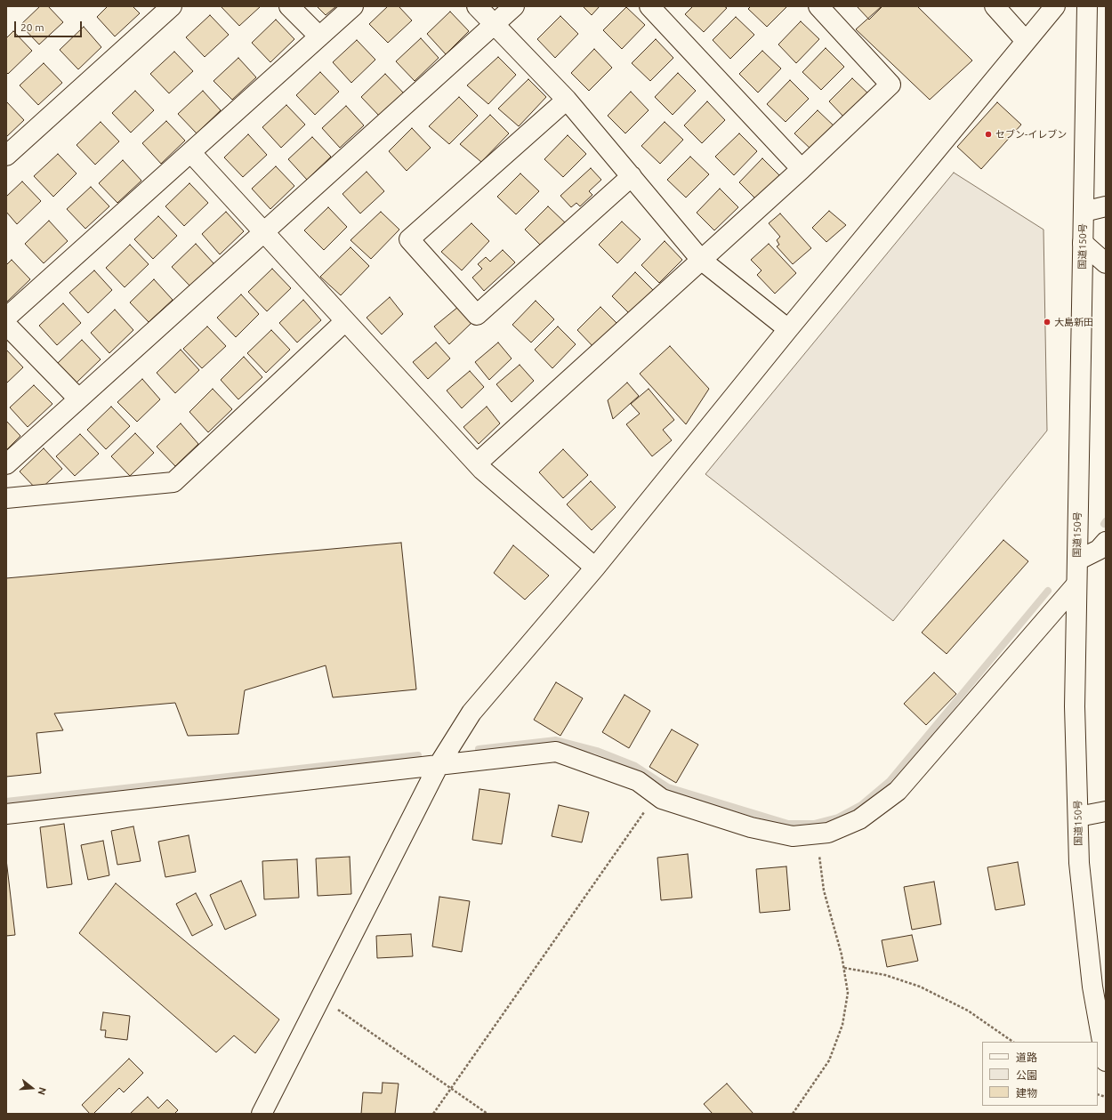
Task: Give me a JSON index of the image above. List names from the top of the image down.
{
  "streets": {
    "main road": ["国道150号"]
  },
  "places": ["セブン-イレブン", "大島新田"],
  "legend": ["道路", "公園", "建物"],
  "scale_bar": "20 m",
  "north": "right"
}
